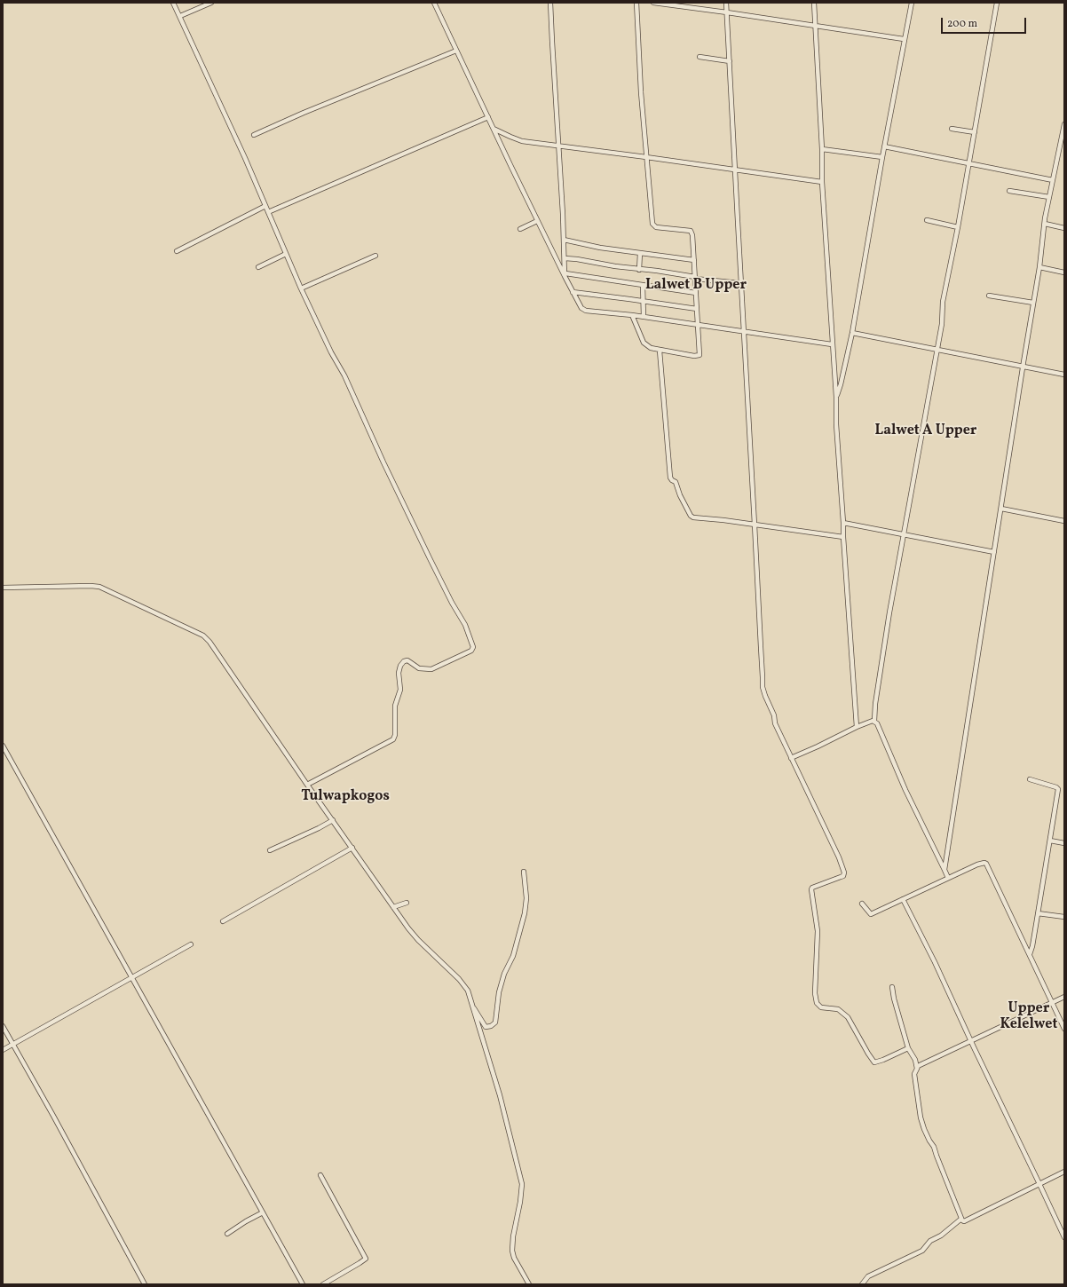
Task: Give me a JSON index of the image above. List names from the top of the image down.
{
  "districts": [
    "Lalwet B Upper",
    "Lalwet A Upper",
    "Tulwapkogos",
    "Upper Kelelwet"
  ],
  "scale_bar": "200 m"
}
